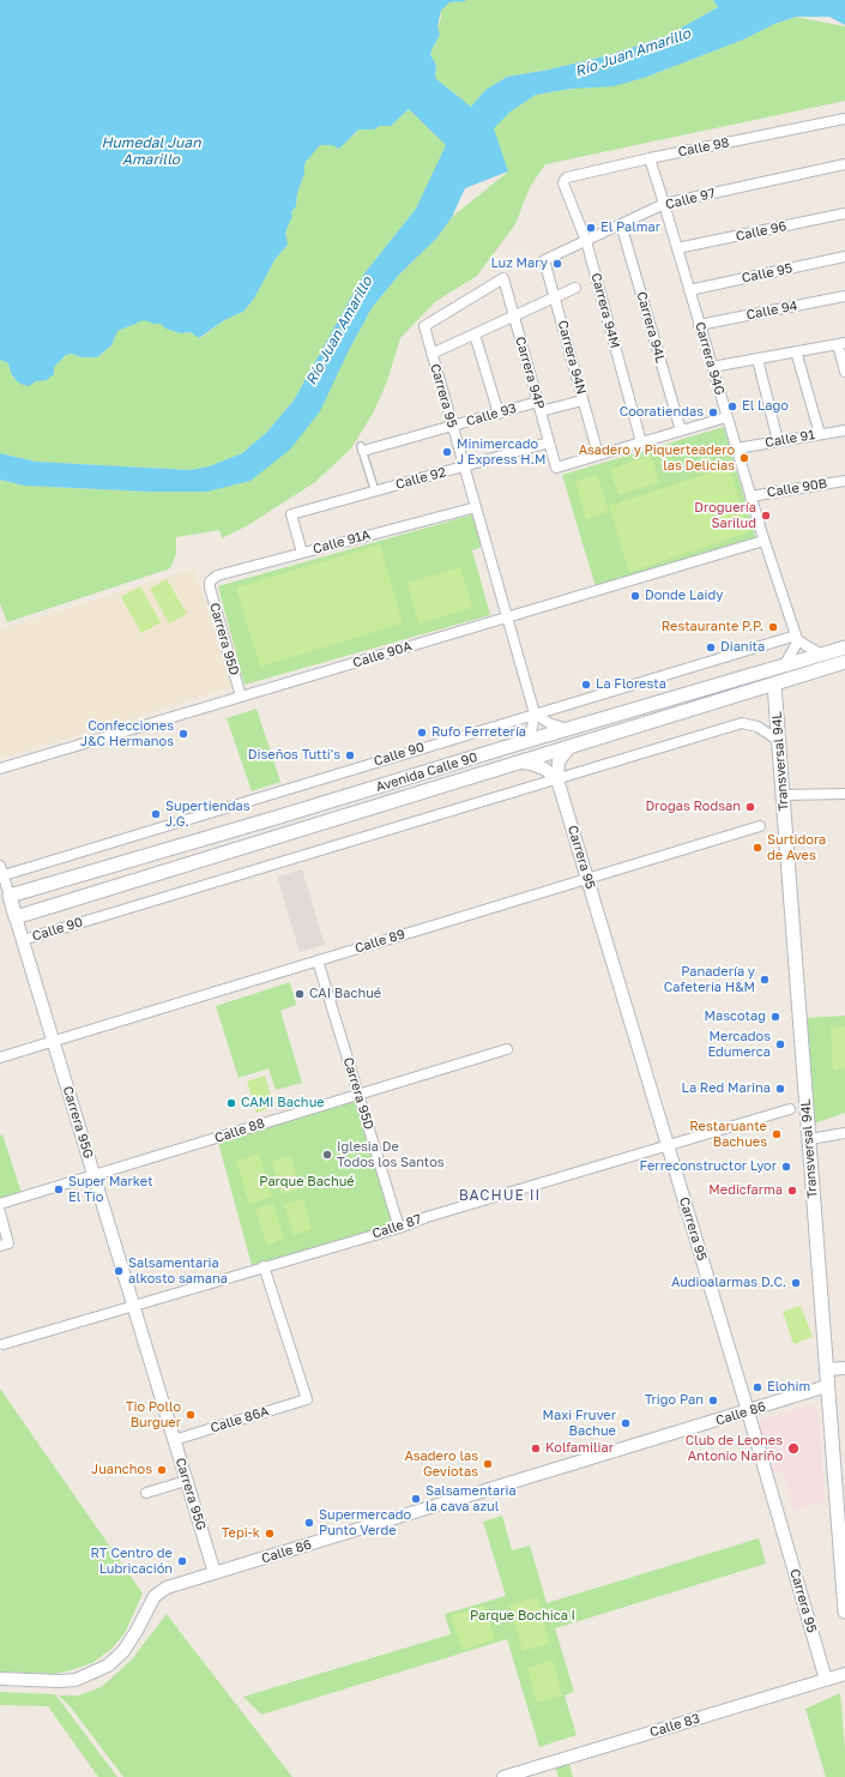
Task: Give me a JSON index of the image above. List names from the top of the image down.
{
  "streets": {
    "main road": ["Transversal 94L", "Avenida Calle 90", "Carrera 95G"],
    "street": [
      "Calle 98",
      "Calle 97",
      "Calle 96",
      "Calle 95",
      "Carrera 94M",
      "Calle 94",
      "Carrera 94L",
      "Carrera 94N",
      "Carrera 94G",
      "Carrera 94P",
      "Carrera 95",
      "Calle 93",
      "Calle 91",
      "Calle 92",
      "Calle 90B",
      "Calle 91A",
      "Carrera 95D",
      "Calle 90A",
      "Calle 90",
      "Calle 89",
      "Calle 88",
      "Calle 87",
      "Calle 86",
      "Calle 86A",
      "Calle 83"
    ]
  },
  "crossings": [
    ["Calle 98", "Carrera 94M"],
    ["Calle 98", "Carrera 94G"],
    ["Calle 97", "Carrera 94M"],
    ["Calle 97", "Carrera 94L"],
    ["Calle 97", "Carrera 94N"],
    ["Calle 97", "Carrera 94G"],
    ["Calle 96", "Carrera 94G"],
    ["Calle 95", "Carrera 94G"],
    ["Calle 94", "Carrera 94G"],
    ["Carrera 94N", "Carrera 94P"],
    ["Carrera 94N", "Calle 93"],
    ["Carrera 94G", "Calle 91"],
    ["Carrera 94G", "Calle 90B"],
    ["Carrera 94G", "Calle 90A"],
    ["Carrera 94G", "Calle 90"],
    ["Carrera 94P", "Carrera 95"],
    ["Carrera 94P", "Calle 93"],
    ["Carrera 94P", "Calle 92"],
    ["Carrera 95", "Calle 93"],
    ["Carrera 95", "Calle 92"],
    ["Carrera 95", "Calle 91A"],
    ["Carrera 95", "Calle 90A"],
    ["Carrera 95", "Calle 90"],
    ["Carrera 95", "Avenida Calle 90"],
    ["Carrera 95", "Calle 89"],
    ["Carrera 95", "Calle 87"],
    ["Carrera 95", "Calle 86"],
    ["Carrera 95", "Calle 83"],
    ["Calle 92", "Calle 91A"],
    ["Calle 91A", "Carrera 95D"],
    ["Carrera 95D", "Calle 90A"],
    ["Carrera 95D", "Calle 89"],
    ["Carrera 95D", "Calle 88"],
    ["Carrera 95D", "Calle 87"],
    ["Calle 90", "Transversal 94L"],
    ["Calle 90", "Carrera 95G"],
    ["Transversal 94L", "Avenida Calle 90"],
    ["Transversal 94L", "Calle 86"],
    ["Avenida Calle 90", "Carrera 95G"],
    ["Calle 89", "Carrera 95G"],
    ["Carrera 95G", "Calle 88"],
    ["Carrera 95G", "Calle 87"],
    ["Carrera 95G", "Calle 86"],
    ["Carrera 95G", "Calle 86A"],
    ["Calle 87", "Calle 86A"]
  ],
  "districts": ["BACHUE II"],
  "water": ["Río Juan Amarillo", "Humedal Juan Amarillo"],
  "parks": ["Parque Bachué", "Parque Bochica I"],
  "places": [
    "El Palmar",
    "Luz Mary",
    "El Lago",
    "Cooratiendas",
    "Minimercado J Express H.M",
    "Asadero y Piquerteadero las Delicias",
    "Droguería Sarilud",
    "Donde Laidy",
    "Restaurante P.P.",
    "Dianita",
    "La Floresta",
    "Rufo Ferretería",
    "Confecciones J&C Hermanos",
    "Diseños Tutti's",
    "Drogas Rodsan",
    "Supertiendas J.G.",
    "Surtidora de Aves",
    "Panadería y Cafeteria H&M",
    "CAI Bachué",
    "Mascotag",
    "Mercados Edumerca",
    "La Red Marina",
    "CAMI Bachue",
    "Restaruante Bachues",
    "Iglesia De Todos los Santos",
    "Ferreconstructor Lyor",
    "Super Market El Tio",
    "Medicfarma",
    "Salsamentaria alkosto samana",
    "Audioalarmas D.C.",
    "Elohim",
    "Trigo Pan",
    "Tio Pollo Burguer",
    "Maxi Fruver Bachue",
    "Kolfamiliar",
    "Club de Leones Antonio Nariño",
    "Asadero las Geviotas",
    "Juanchos",
    "Salsamentaria la cava azul",
    "Supermercado Punto Verde",
    "Tepi-k",
    "RT Centro de Lubricación"
  ]
}
